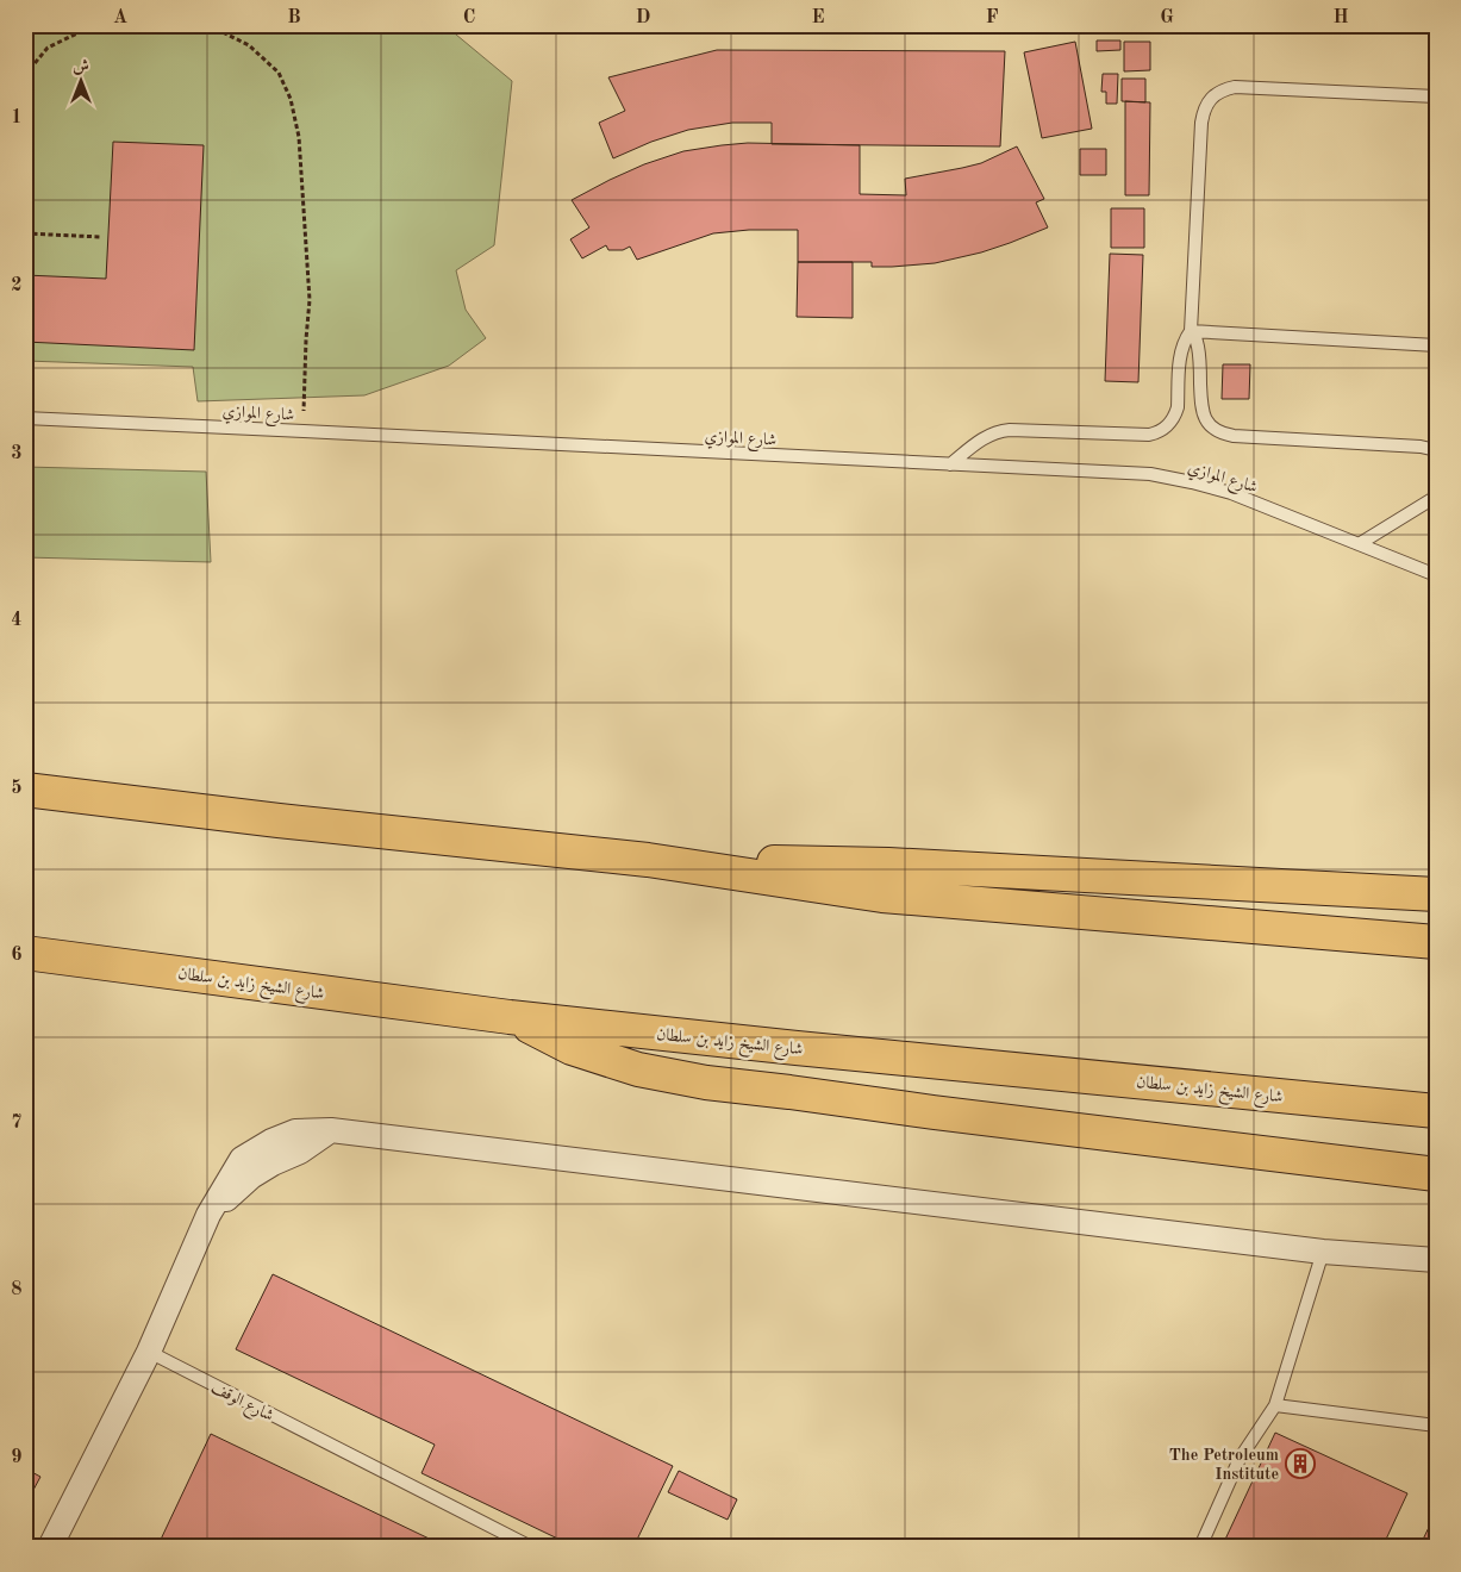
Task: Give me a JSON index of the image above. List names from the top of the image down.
{
  "streets": {
    "highway": ["شارع الشيخ زايد بن سلطان"],
    "lane": ["شارع الموازي", "شارع الوقف"]
  },
  "places": {
    "building": ["The Petroleum Institute"]
  },
  "north": "top",
  "grid": {
    "columns": [
      "A",
      "B",
      "C",
      "D",
      "E",
      "F",
      "G",
      "H"
    ],
    "rows": [
      "1",
      "2",
      "3",
      "4",
      "5",
      "6",
      "7",
      "8",
      "9"
    ]
  }
}
